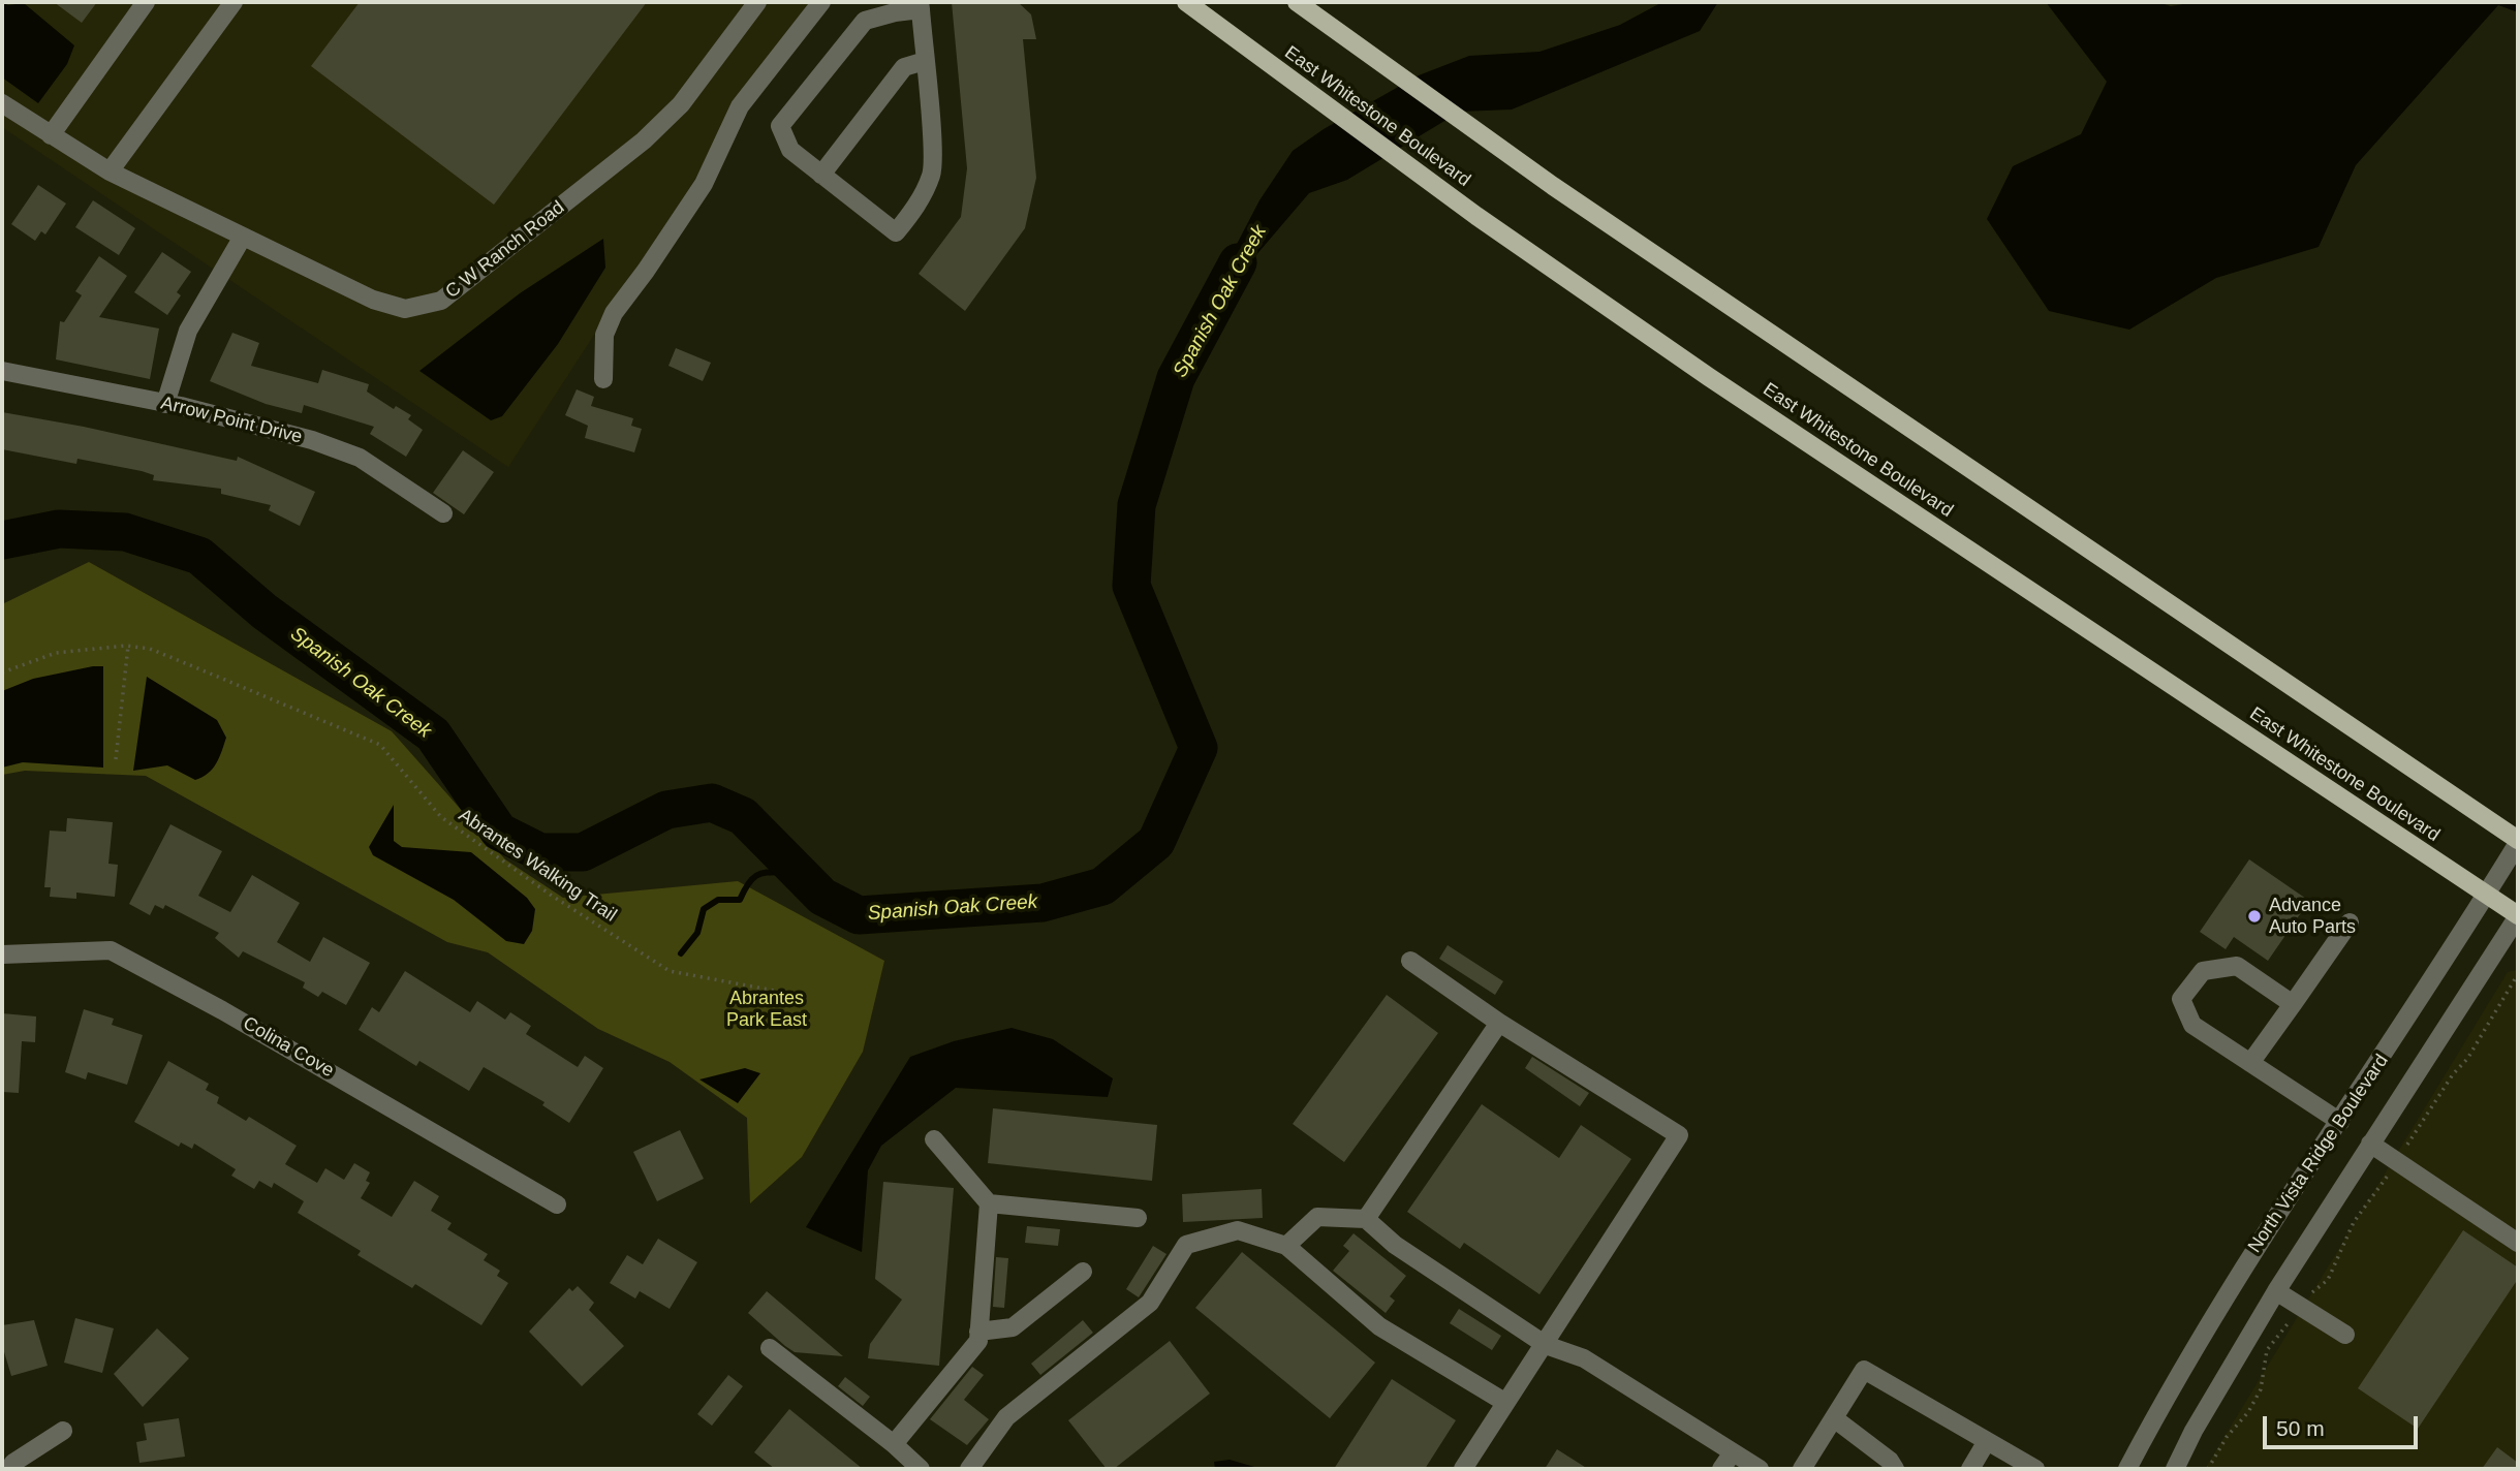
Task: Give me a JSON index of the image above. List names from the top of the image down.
{
  "streets": {
    "main road": ["East Whitestone Boulevard"],
    "street": [
      "C W Ranch Road",
      "Arrow Point Drive",
      "Colina Cove",
      "North Vista Ridge Boulevard"
    ],
    "path": ["Abrantes Walking Trail"]
  },
  "crossings": [
    ["East Whitestone Boulevard", "North Vista Ridge Boulevard"]
  ],
  "water": ["Spanish Oak Creek"],
  "parks": ["Abrantes Park East"],
  "places": ["Advance Auto Parts"],
  "scale_bar": "50 m"
}
